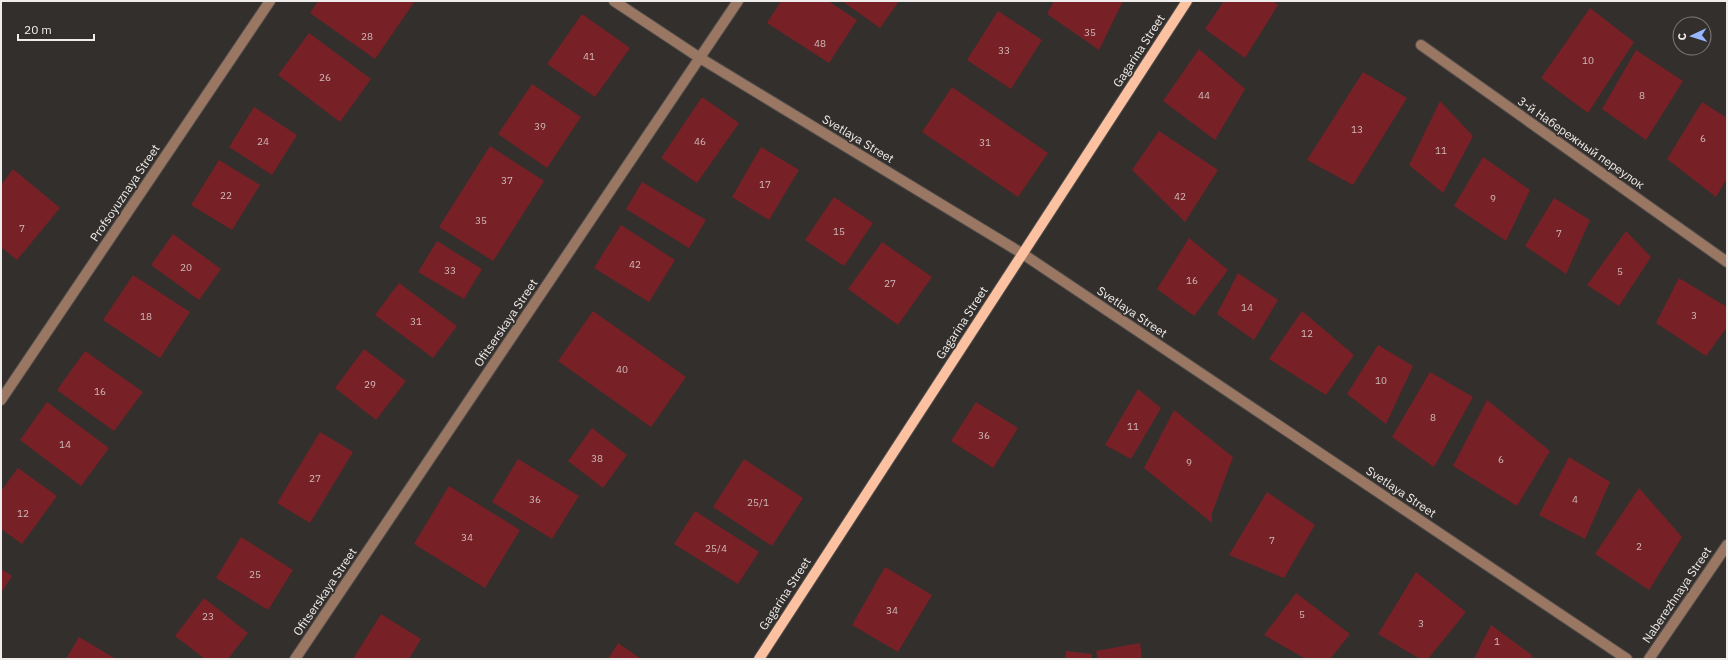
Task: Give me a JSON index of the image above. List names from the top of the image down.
{
  "streets": {
    "main road": ["Gagarina Street"],
    "street": [
      "Svetlaya Street",
      "3-й Набережный переулок",
      "Profsoyuznaya Street",
      "Ofitserskaya Street",
      "Naberezhnaya Street"
    ]
  },
  "crossings": [
    ["Gagarina Street", "Svetlaya Street"],
    ["Svetlaya Street", "Ofitserskaya Street"]
  ],
  "house_numbers": [
    "35",
    "28",
    "48",
    "33",
    "41",
    "10",
    "26",
    "44",
    "8",
    "39",
    "13",
    "6",
    "24",
    "46",
    "31",
    "11",
    "37",
    "17",
    "22",
    "42",
    "9",
    "35",
    "7",
    "15",
    "7",
    "42",
    "20",
    "33",
    "5",
    "16",
    "27",
    "14",
    "3",
    "18",
    "31",
    "12",
    "40",
    "10",
    "29",
    "16",
    "8",
    "11",
    "36",
    "14",
    "38",
    "6",
    "9",
    "27",
    "36",
    "4",
    "25/1",
    "12",
    "34",
    "7",
    "2",
    "25/4",
    "25",
    "34",
    "5",
    "23",
    "3",
    "1"
  ],
  "scale_bar": "20 m",
  "north": "left"
}
